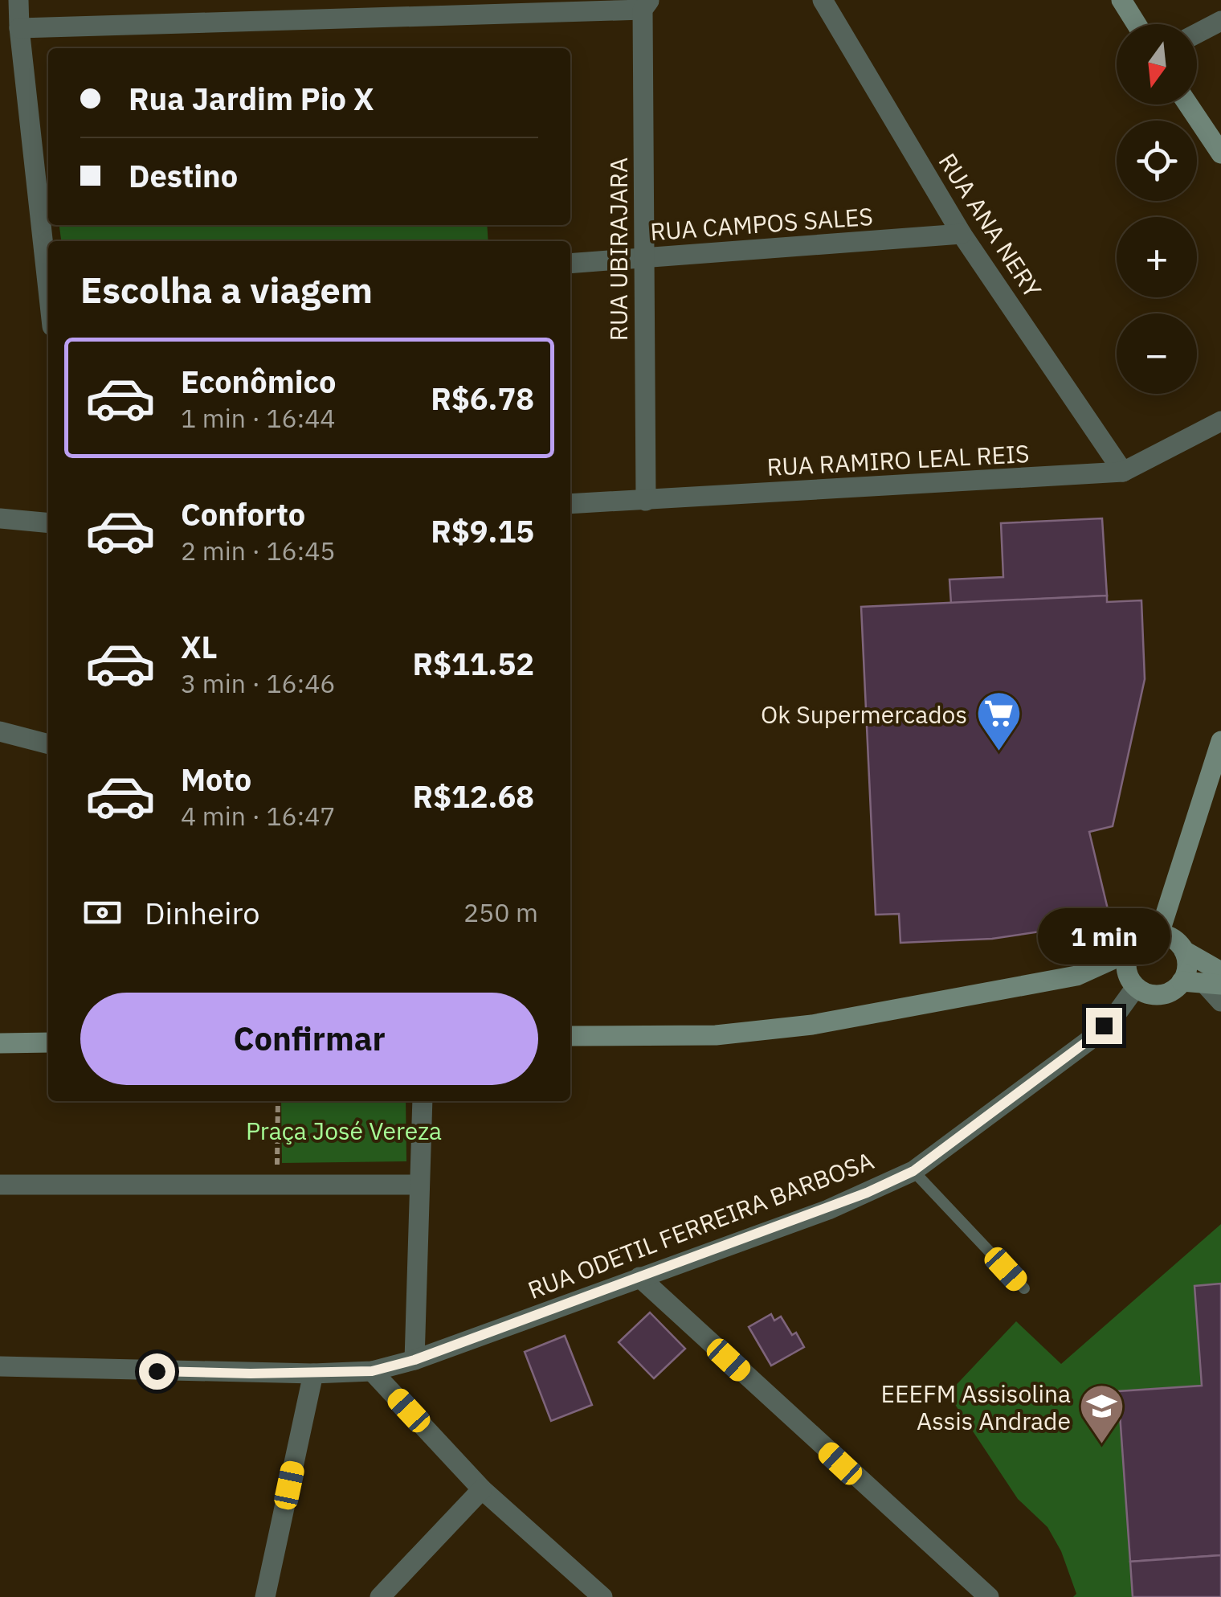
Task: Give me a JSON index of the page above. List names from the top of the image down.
{
  "streets": {
    "street": [
      "RUA CAMPOS SALES",
      "RUA ANA NERY",
      "RUA UBIRAJARA",
      "RUA RAMIRO LEAL REIS",
      "RUA ODETIL FERREIRA BARBOSA"
    ]
  },
  "crossings": [
    ["RUA CAMPOS SALES", "RUA ANA NERY"],
    ["RUA CAMPOS SALES", "RUA UBIRAJARA"],
    ["RUA ANA NERY", "RUA RAMIRO LEAL REIS"],
    ["RUA UBIRAJARA", "RUA RAMIRO LEAL REIS"]
  ],
  "parks": ["Praça José Vereza"],
  "places": {
    "supermarket": ["Ok Supermercados"],
    "school or university": ["EEEFM Assisolina Assis Andrade"]
  },
  "north": "bottom",
  "page": {
    "map_buttons": ["+", "−"],
    "banner": ["Rua Jardim Pio X", "Destino"],
    "heading": "Escolha a viagem",
    "list": [
      {
        "name": "Econômico",
        "note": "1 min · 16:44",
        "value": "R$6.78"
      },
      {
        "name": "Conforto",
        "note": "2 min · 16:45",
        "value": "R$9.15"
      },
      {
        "name": "XL",
        "note": "3 min · 16:46",
        "value": "R$11.52"
      },
      {
        "name": "Moto",
        "note": "4 min · 16:47",
        "value": "R$12.68"
      }
    ],
    "pay": ["Dinheiro", "250 m"],
    "bubble": "1 min",
    "buttons": "Confirmar"
  }
}
